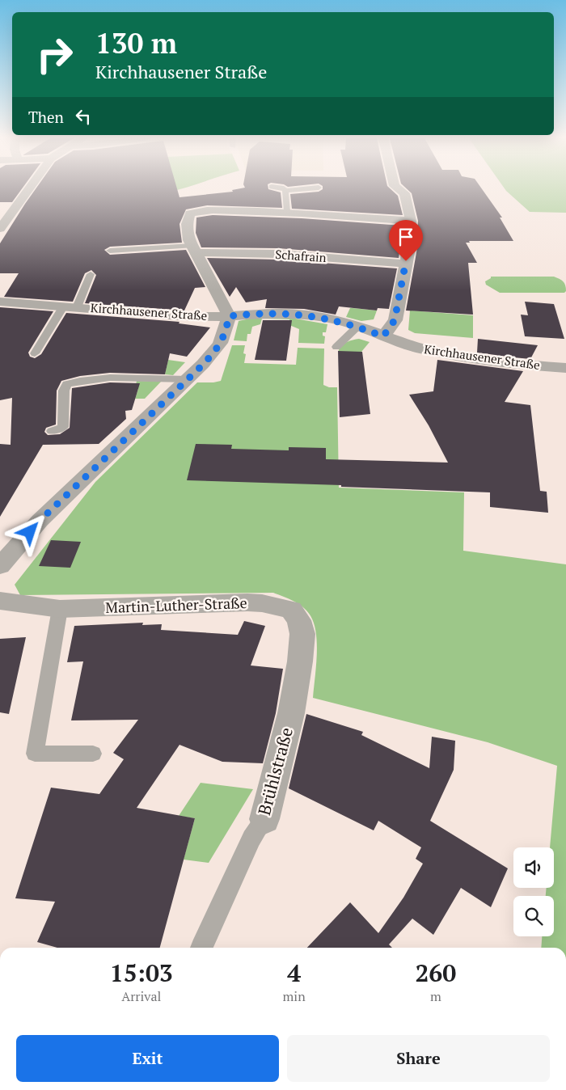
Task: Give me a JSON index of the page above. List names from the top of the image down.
{
  "streets": {
    "street": [
      "Schafrain",
      "Kirchhausener Straße",
      "Martin-Luther-Straße",
      "Brühlstraße"
    ]
  },
  "crossings": [
    ["Martin-Luther-Straße", "Brühlstraße"]
  ],
  "page": {
    "turn": ["130 m", "Kirchhausener Straße"],
    "then": "Then",
    "eta": [
      "15:03",
      "Arrival",
      "4",
      "min",
      "260",
      "m"
    ],
    "buttons": ["Exit", "Share"]
  }
}
